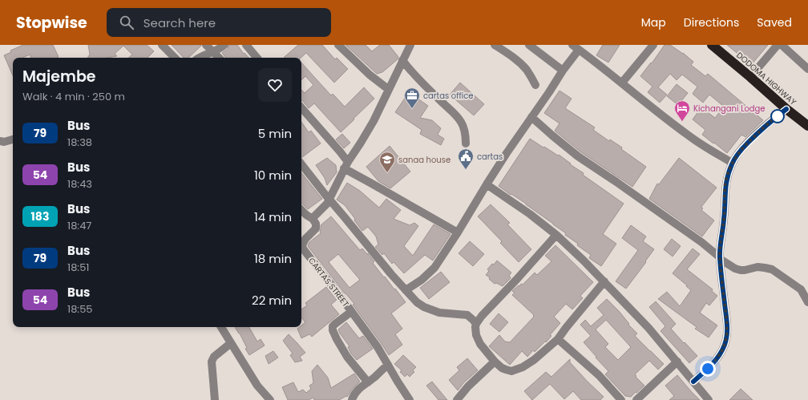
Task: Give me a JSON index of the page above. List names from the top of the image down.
{
  "streets": {
    "highway": ["DODOMA HIGHWAY"],
    "street": ["CARTAS STREET"]
  },
  "places": {
    "office": ["cartas office"],
    "hotel": ["Kichangani Lodge"],
    "public building": ["cartas"],
    "school or university": ["sanaa house"]
  },
  "lines": ["bus line 79"],
  "page": {
    "header": "Stopwise",
    "search": "Search here",
    "nav": ["Map", "Directions", "Saved"],
    "heading": ["Majembe", "Walk · 4 min · 250 m"],
    "list": [
      {
        "mark": "79",
        "name": "Bus",
        "note": "18:38",
        "value": "5 min"
      },
      {
        "mark": "54",
        "name": "Bus",
        "note": "18:43",
        "value": "10 min"
      },
      {
        "mark": "183",
        "name": "Bus",
        "note": "18:47",
        "value": "14 min"
      },
      {
        "mark": "79",
        "name": "Bus",
        "note": "18:51",
        "value": "18 min"
      },
      {
        "mark": "54",
        "name": "Bus",
        "note": "18:55",
        "value": "22 min"
      }
    ]
  }
}
